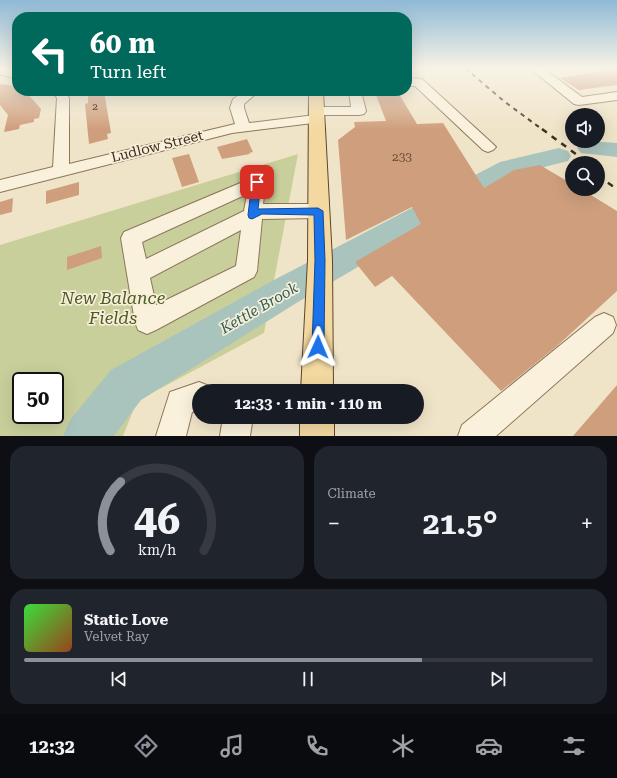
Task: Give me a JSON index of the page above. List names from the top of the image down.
{
  "streets": {
    "street": ["Ludlow Street"]
  },
  "water": ["Kettle Brook"],
  "parks": ["New Balance Fields"],
  "house_numbers": ["2", "233"],
  "page": {
    "turn": ["60 m", "Turn left"],
    "limit": "50",
    "trip": "12:33 · 1 min · 110 m",
    "tile": "Climate",
    "heat": ["−", "21.5°", "+"],
    "song": ["Static Love", "Velvet Ray"],
    "tabs": "12:32",
    "gauge": ["46", "km/h"]
  }
}
